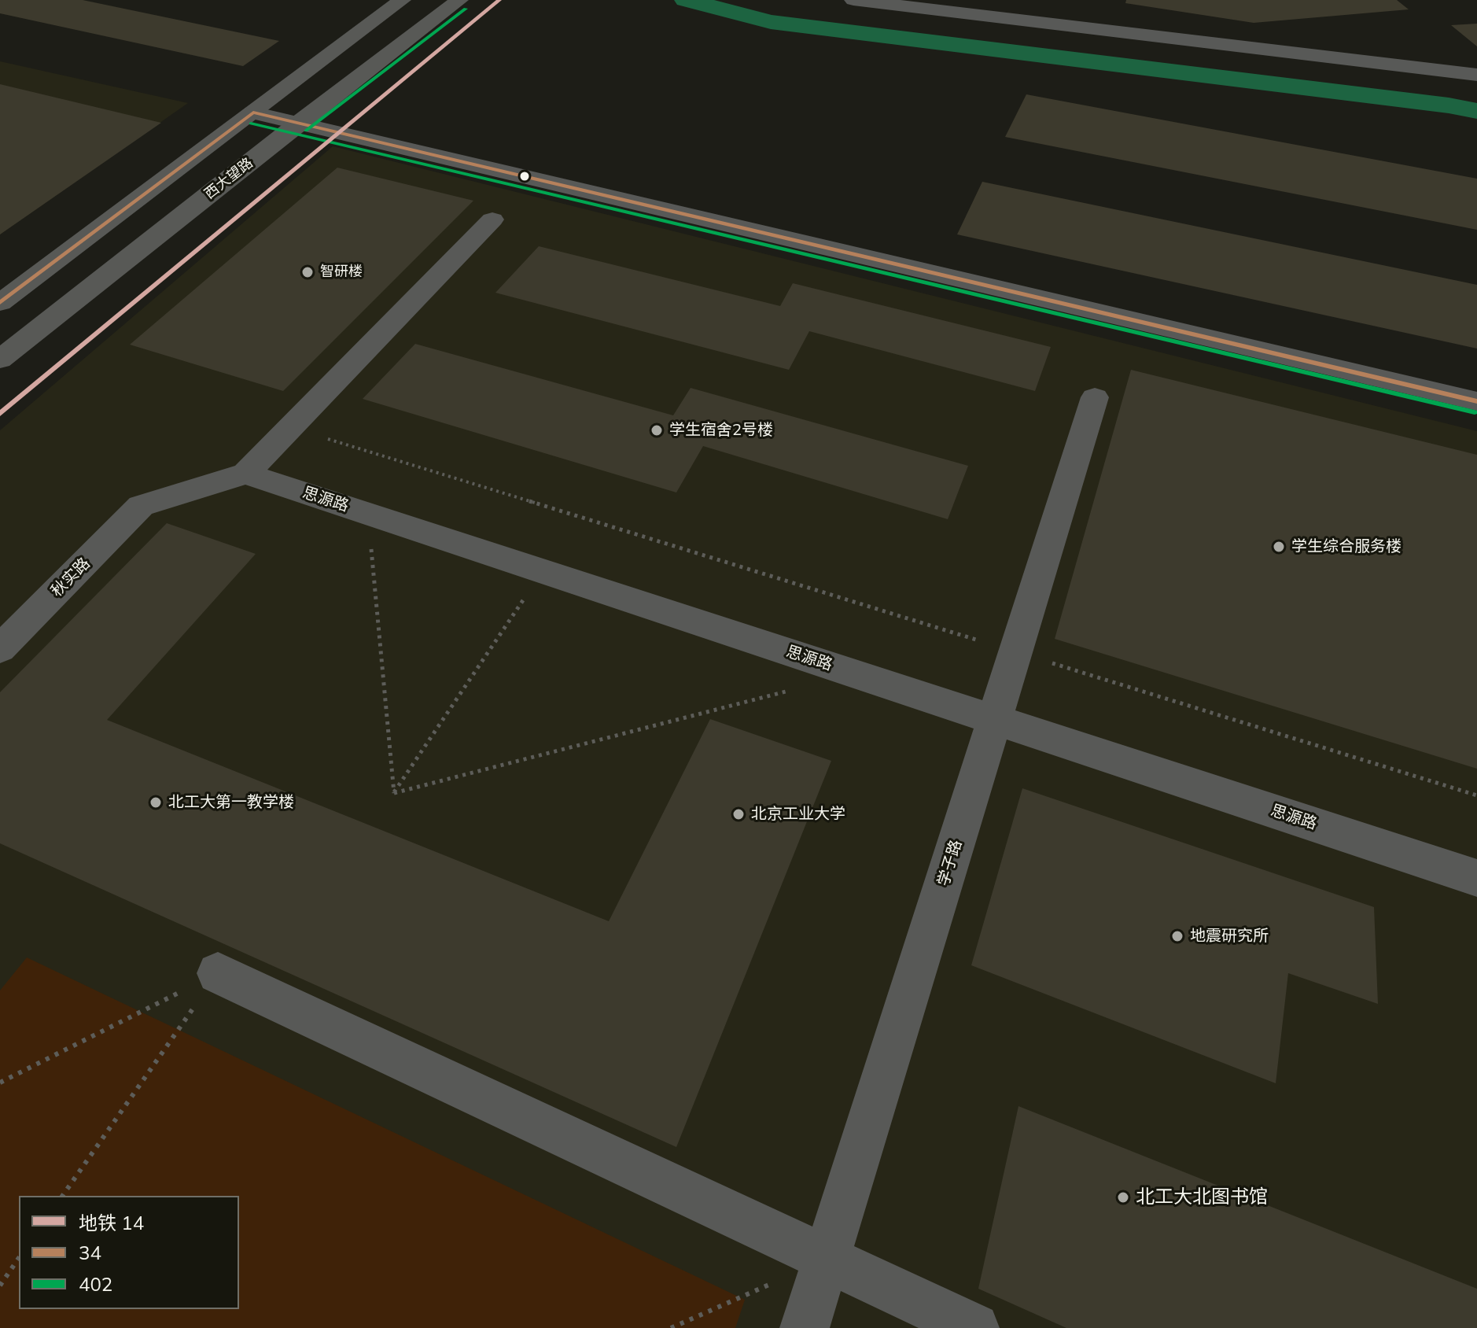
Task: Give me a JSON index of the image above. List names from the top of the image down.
{
  "streets": {
    "main road": ["西大望路"],
    "street": ["思源路", "秋实路", "学子路"]
  },
  "crossings": [
    ["思源路", "秋实路"],
    ["思源路", "学子路"]
  ],
  "places": [
    "智研楼",
    "学生宿舍2号楼",
    "学生综合服务楼",
    "北工大第一教学楼",
    "北京工业大学",
    "地震研究所",
    "北工大北图书馆"
  ],
  "lines": ["metro line 14", "transit line 402", "transit line 34"],
  "legend": ["地铁 14", "34", "402"]
}
